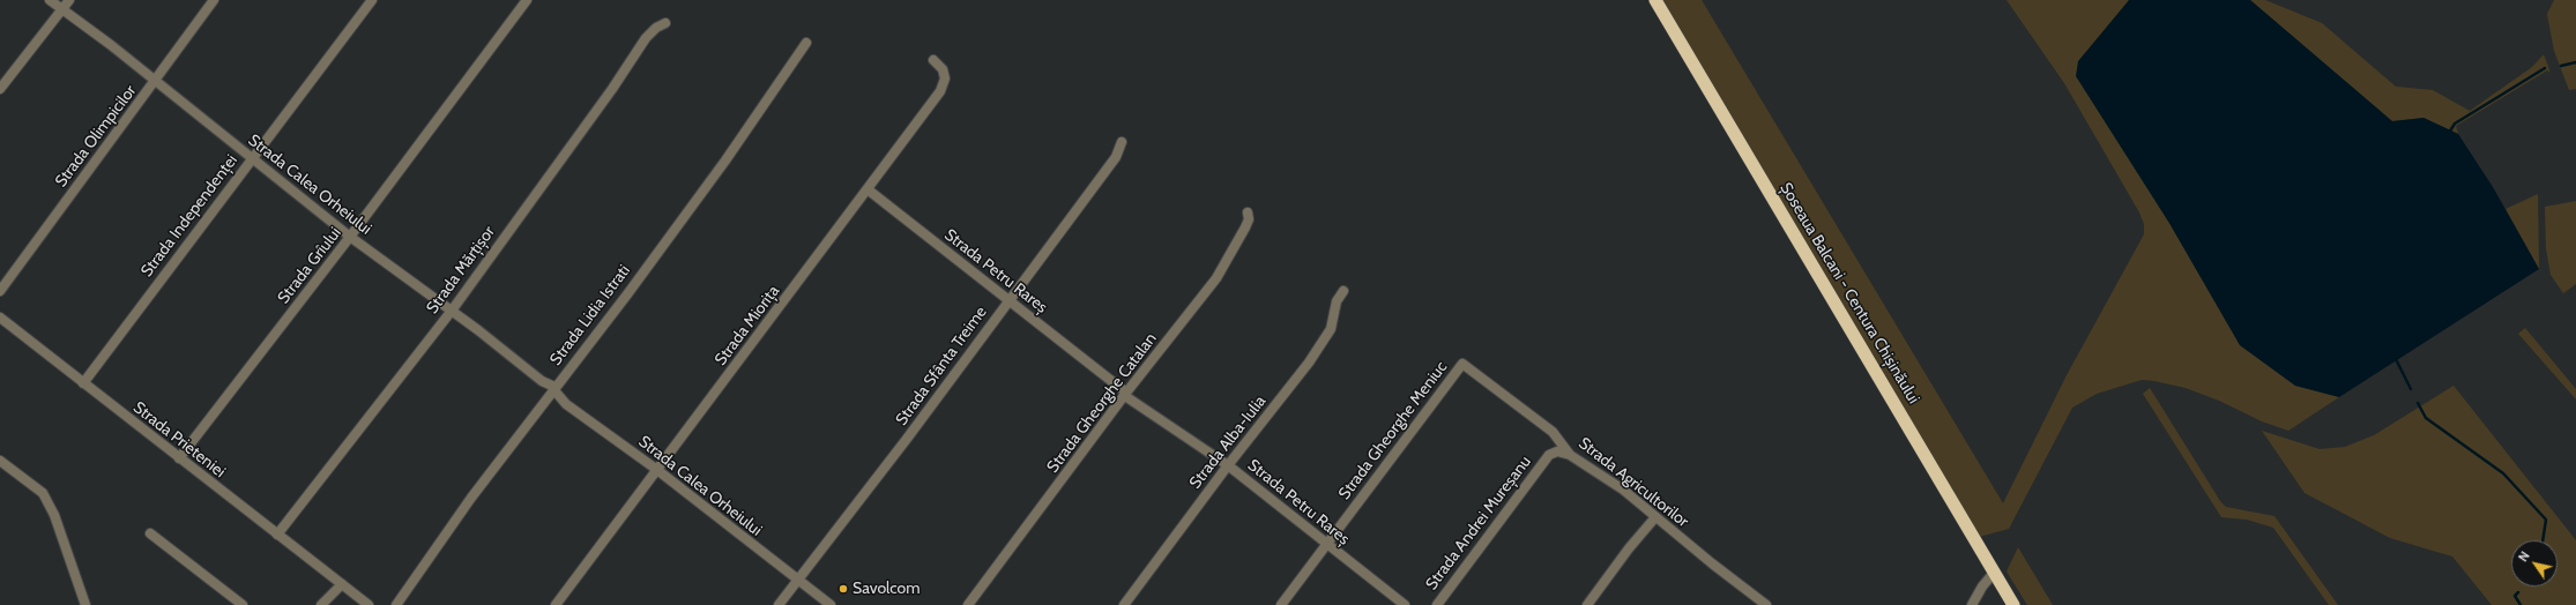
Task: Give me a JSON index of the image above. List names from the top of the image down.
{
  "streets": {
    "highway": ["Șoseaua Balcani - Centura Chișinăului"],
    "street": [
      "Strada Olimpicilor",
      "Strada Calea Orheiului",
      "Strada Independenței",
      "Strada Grîului",
      "Strada Mărțișor",
      "Strada Petru Rareș",
      "Strada Lidia Istrati",
      "Strada Miorița",
      "Strada Sfânta Treime",
      "Strada Gheorghe Catalan",
      "Strada Gheorghe Meniuc",
      "Strada Prieteniei",
      "Strada Alba-Iulia",
      "Strada Agricultorilor",
      "Strada Andrei Mureșanu"
    ]
  },
  "crossings": [
    ["Strada Olimpicilor", "Strada Calea Orheiului"],
    ["Strada Calea Orheiului", "Strada Independenței"],
    ["Strada Calea Orheiului", "Strada Grîului"],
    ["Strada Calea Orheiului", "Strada Mărțișor"],
    ["Strada Calea Orheiului", "Strada Lidia Istrati"],
    ["Strada Calea Orheiului", "Strada Miorița"],
    ["Strada Calea Orheiului", "Strada Sfânta Treime"],
    ["Strada Independenței", "Strada Prieteniei"],
    ["Strada Grîului", "Strada Prieteniei"],
    ["Strada Mărțișor", "Strada Prieteniei"],
    ["Strada Petru Rareș", "Strada Miorița"],
    ["Strada Petru Rareș", "Strada Sfânta Treime"],
    ["Strada Petru Rareș", "Strada Gheorghe Catalan"],
    ["Strada Petru Rareș", "Strada Gheorghe Meniuc"],
    ["Strada Petru Rareș", "Strada Alba-Iulia"],
    ["Strada Gheorghe Meniuc", "Strada Agricultorilor"],
    ["Strada Agricultorilor", "Strada Andrei Mureșanu"]
  ],
  "places": ["Savolcom"],
  "north": "top left"
}
